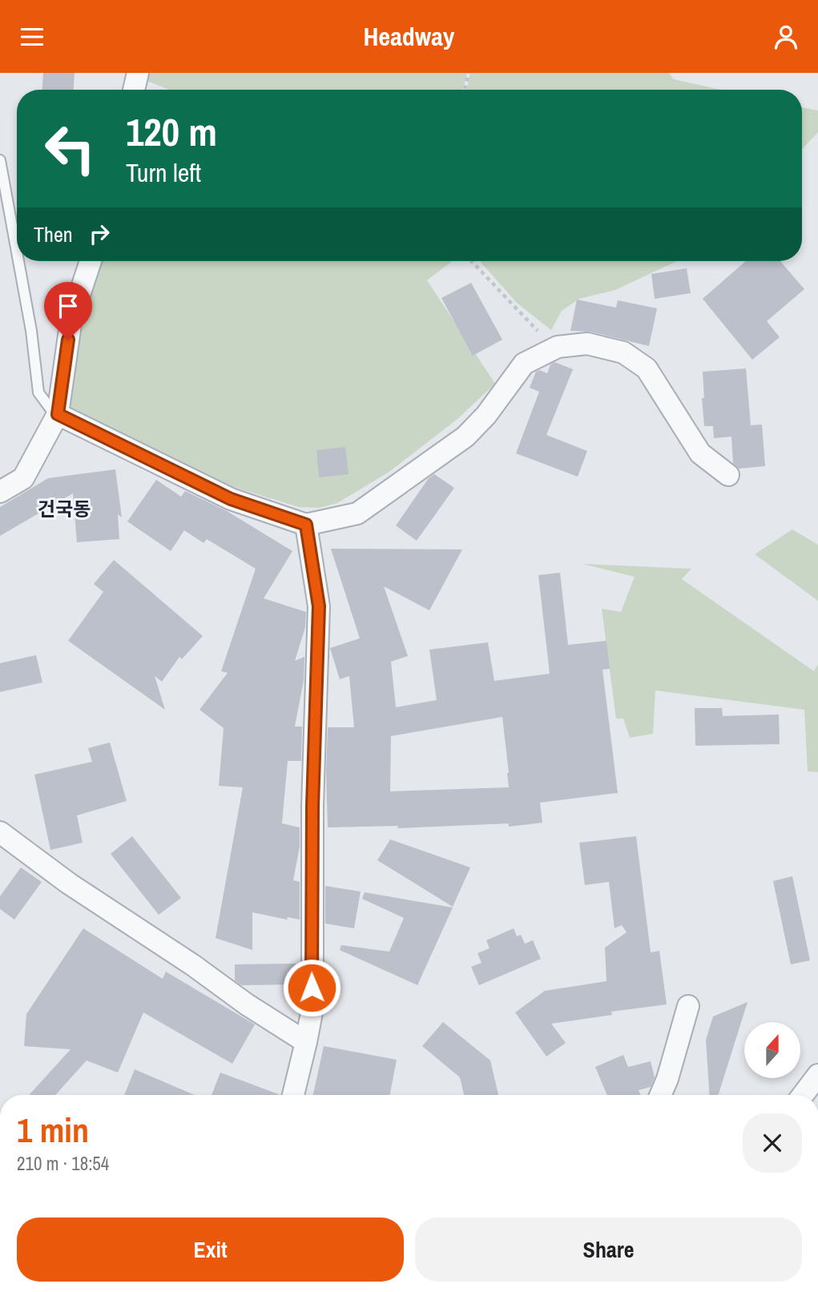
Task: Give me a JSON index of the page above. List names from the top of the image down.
{
  "districts": ["건국동"],
  "north": "top",
  "page": {
    "header": "Headway",
    "turn": ["120 m", "Turn left"],
    "then": "Then",
    "heading": ["1 min", "210 m · 18:54"],
    "buttons": ["Exit", "Share"]
  }
}
